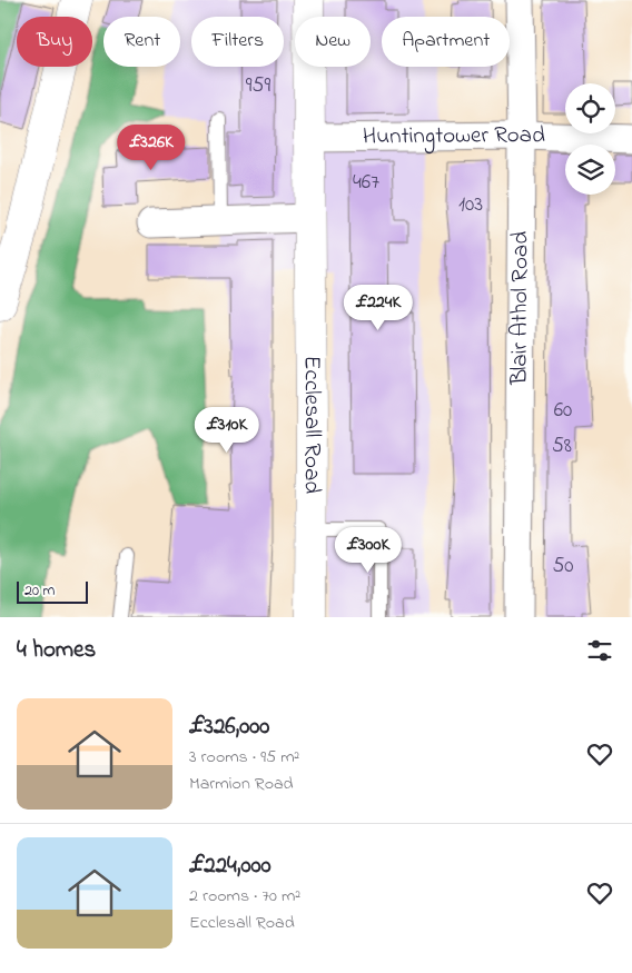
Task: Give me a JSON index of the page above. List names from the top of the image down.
{
  "streets": {
    "main road": ["Ecclesall Road"],
    "street": ["Huntingtower Road", "Blair Athol Road"]
  },
  "crossings": [
    ["Huntingtower Road", "Blair Athol Road"],
    ["Huntingtower Road", "Ecclesall Road"]
  ],
  "house_numbers": [
    "959",
    "467",
    "103",
    "60",
    "58",
    "50"
  ],
  "scale_bar": "20 m",
  "page": {
    "chip": [
      "Buy",
      "Rent",
      "Filters",
      "New",
      "Apartment"
    ],
    "price": [
      "£326K",
      "£224K",
      "£310K",
      "£300K"
    ],
    "scale": "20 m",
    "heading": "4 homes",
    "list": [
      {
        "name": "£326,000",
        "note": "3 rooms · 95 m² · Marmion Road"
      },
      {
        "name": "£224,000",
        "note": "2 rooms · 70 m² · Ecclesall Road"
      }
    ]
  }
}
